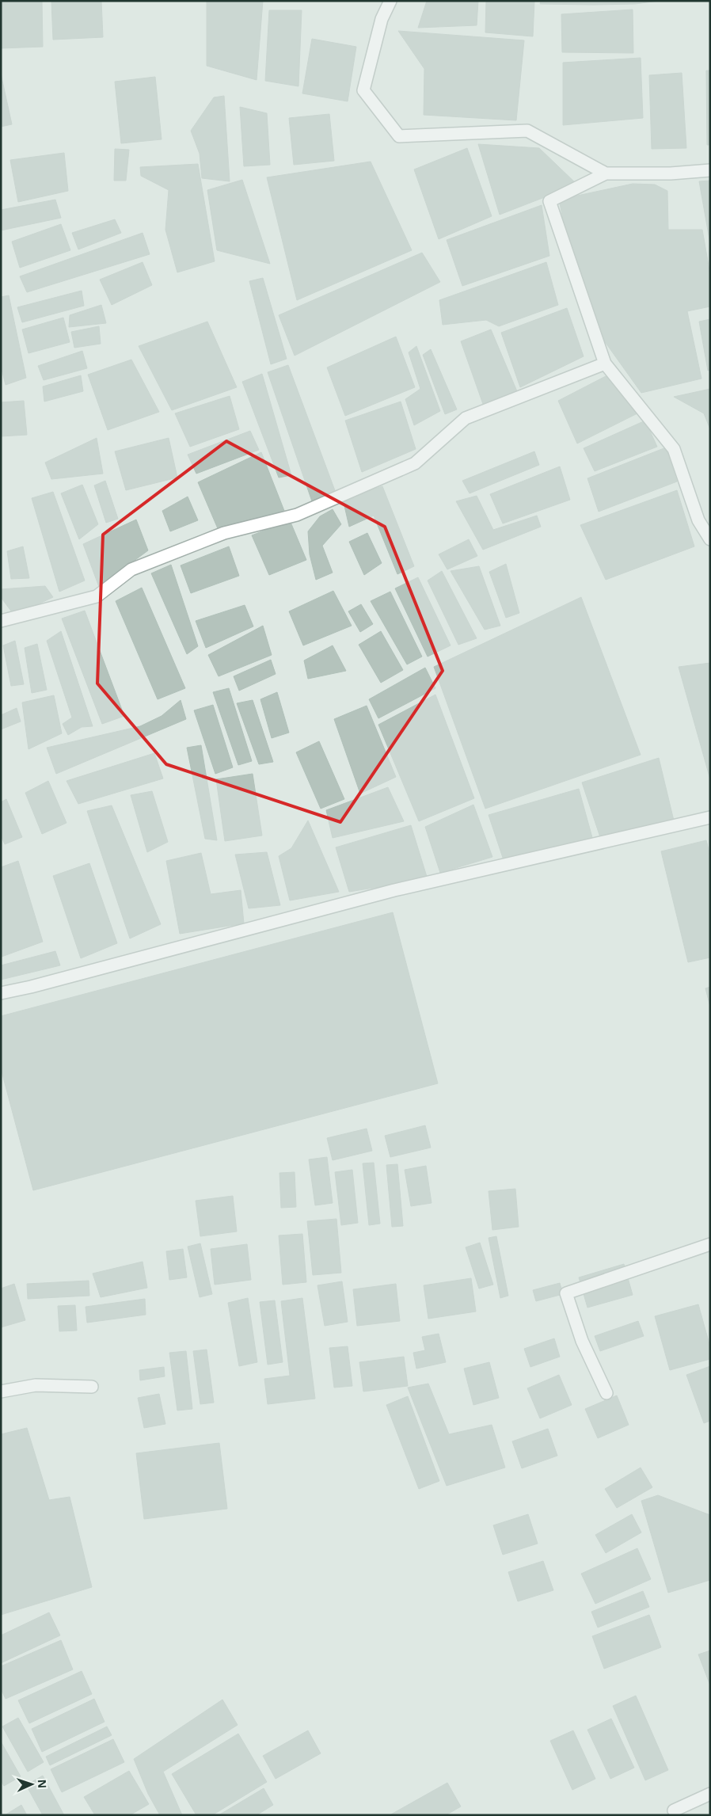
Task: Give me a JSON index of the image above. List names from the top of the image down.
{
  "north": "right"
}
